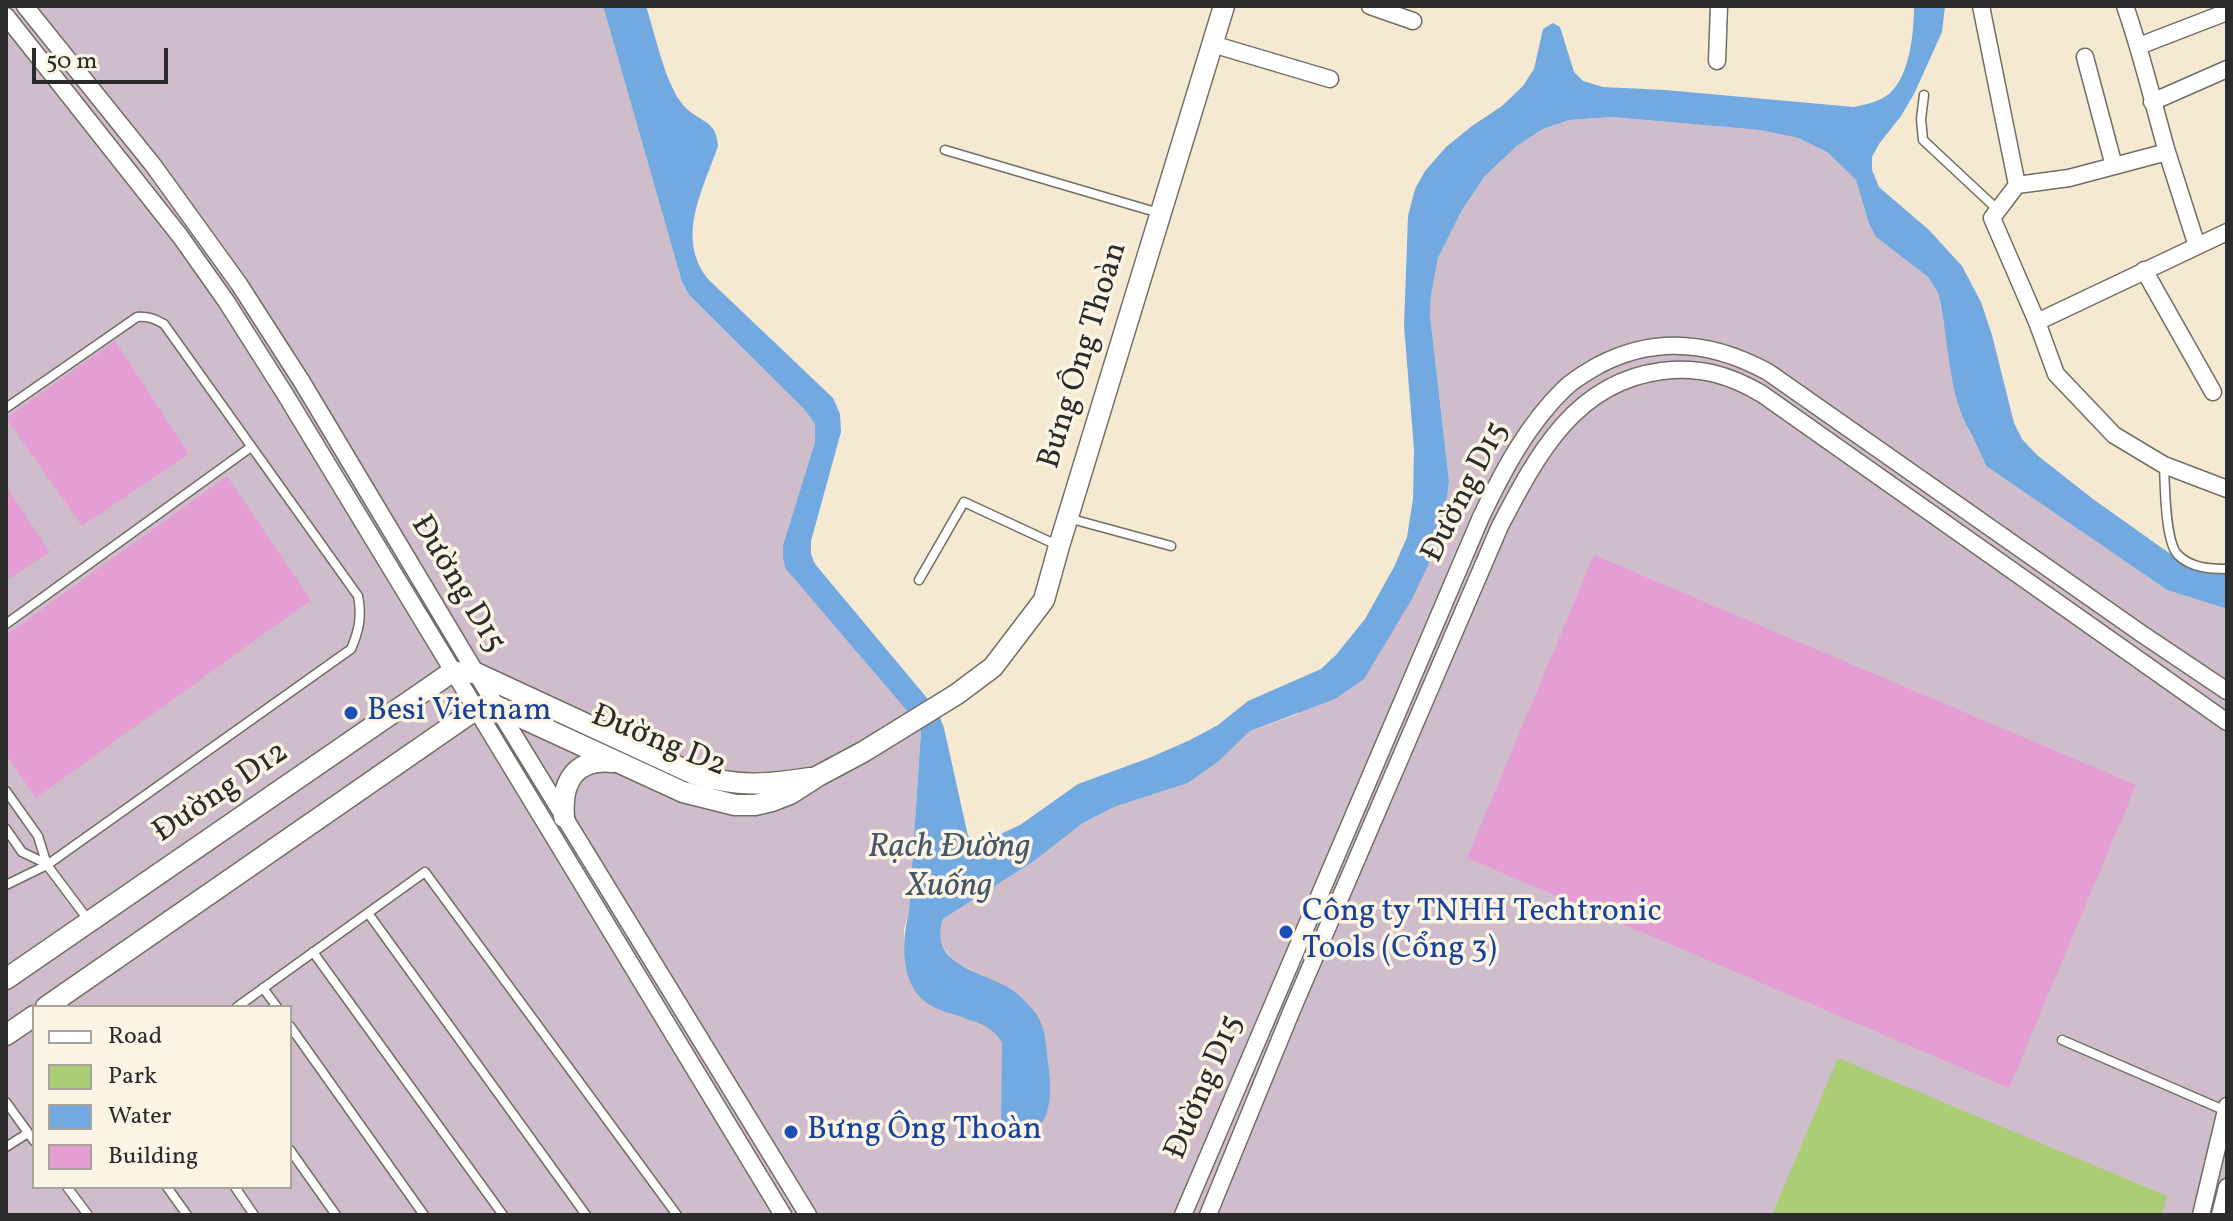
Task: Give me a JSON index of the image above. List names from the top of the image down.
{
  "streets": {
    "street": [
      "Bưng Ông Thoàn",
      "Đường D15",
      "Đường D2",
      "Đường D12"
    ]
  },
  "crossings": [
    ["Bưng Ông Thoàn", "Đường D2"],
    ["Đường D15", "Đường D2"],
    ["Đường D15", "Đường D12"]
  ],
  "water": ["Rạch Đường Xuống"],
  "places": ["Besi Vietnam", "Công ty TNHH Techtronic Tools (Cổng 3)", "Bưng Ông Thoàn"],
  "legend": [
    "Road",
    "Park",
    "Water",
    "Building"
  ],
  "scale_bar": "50 m"
}
